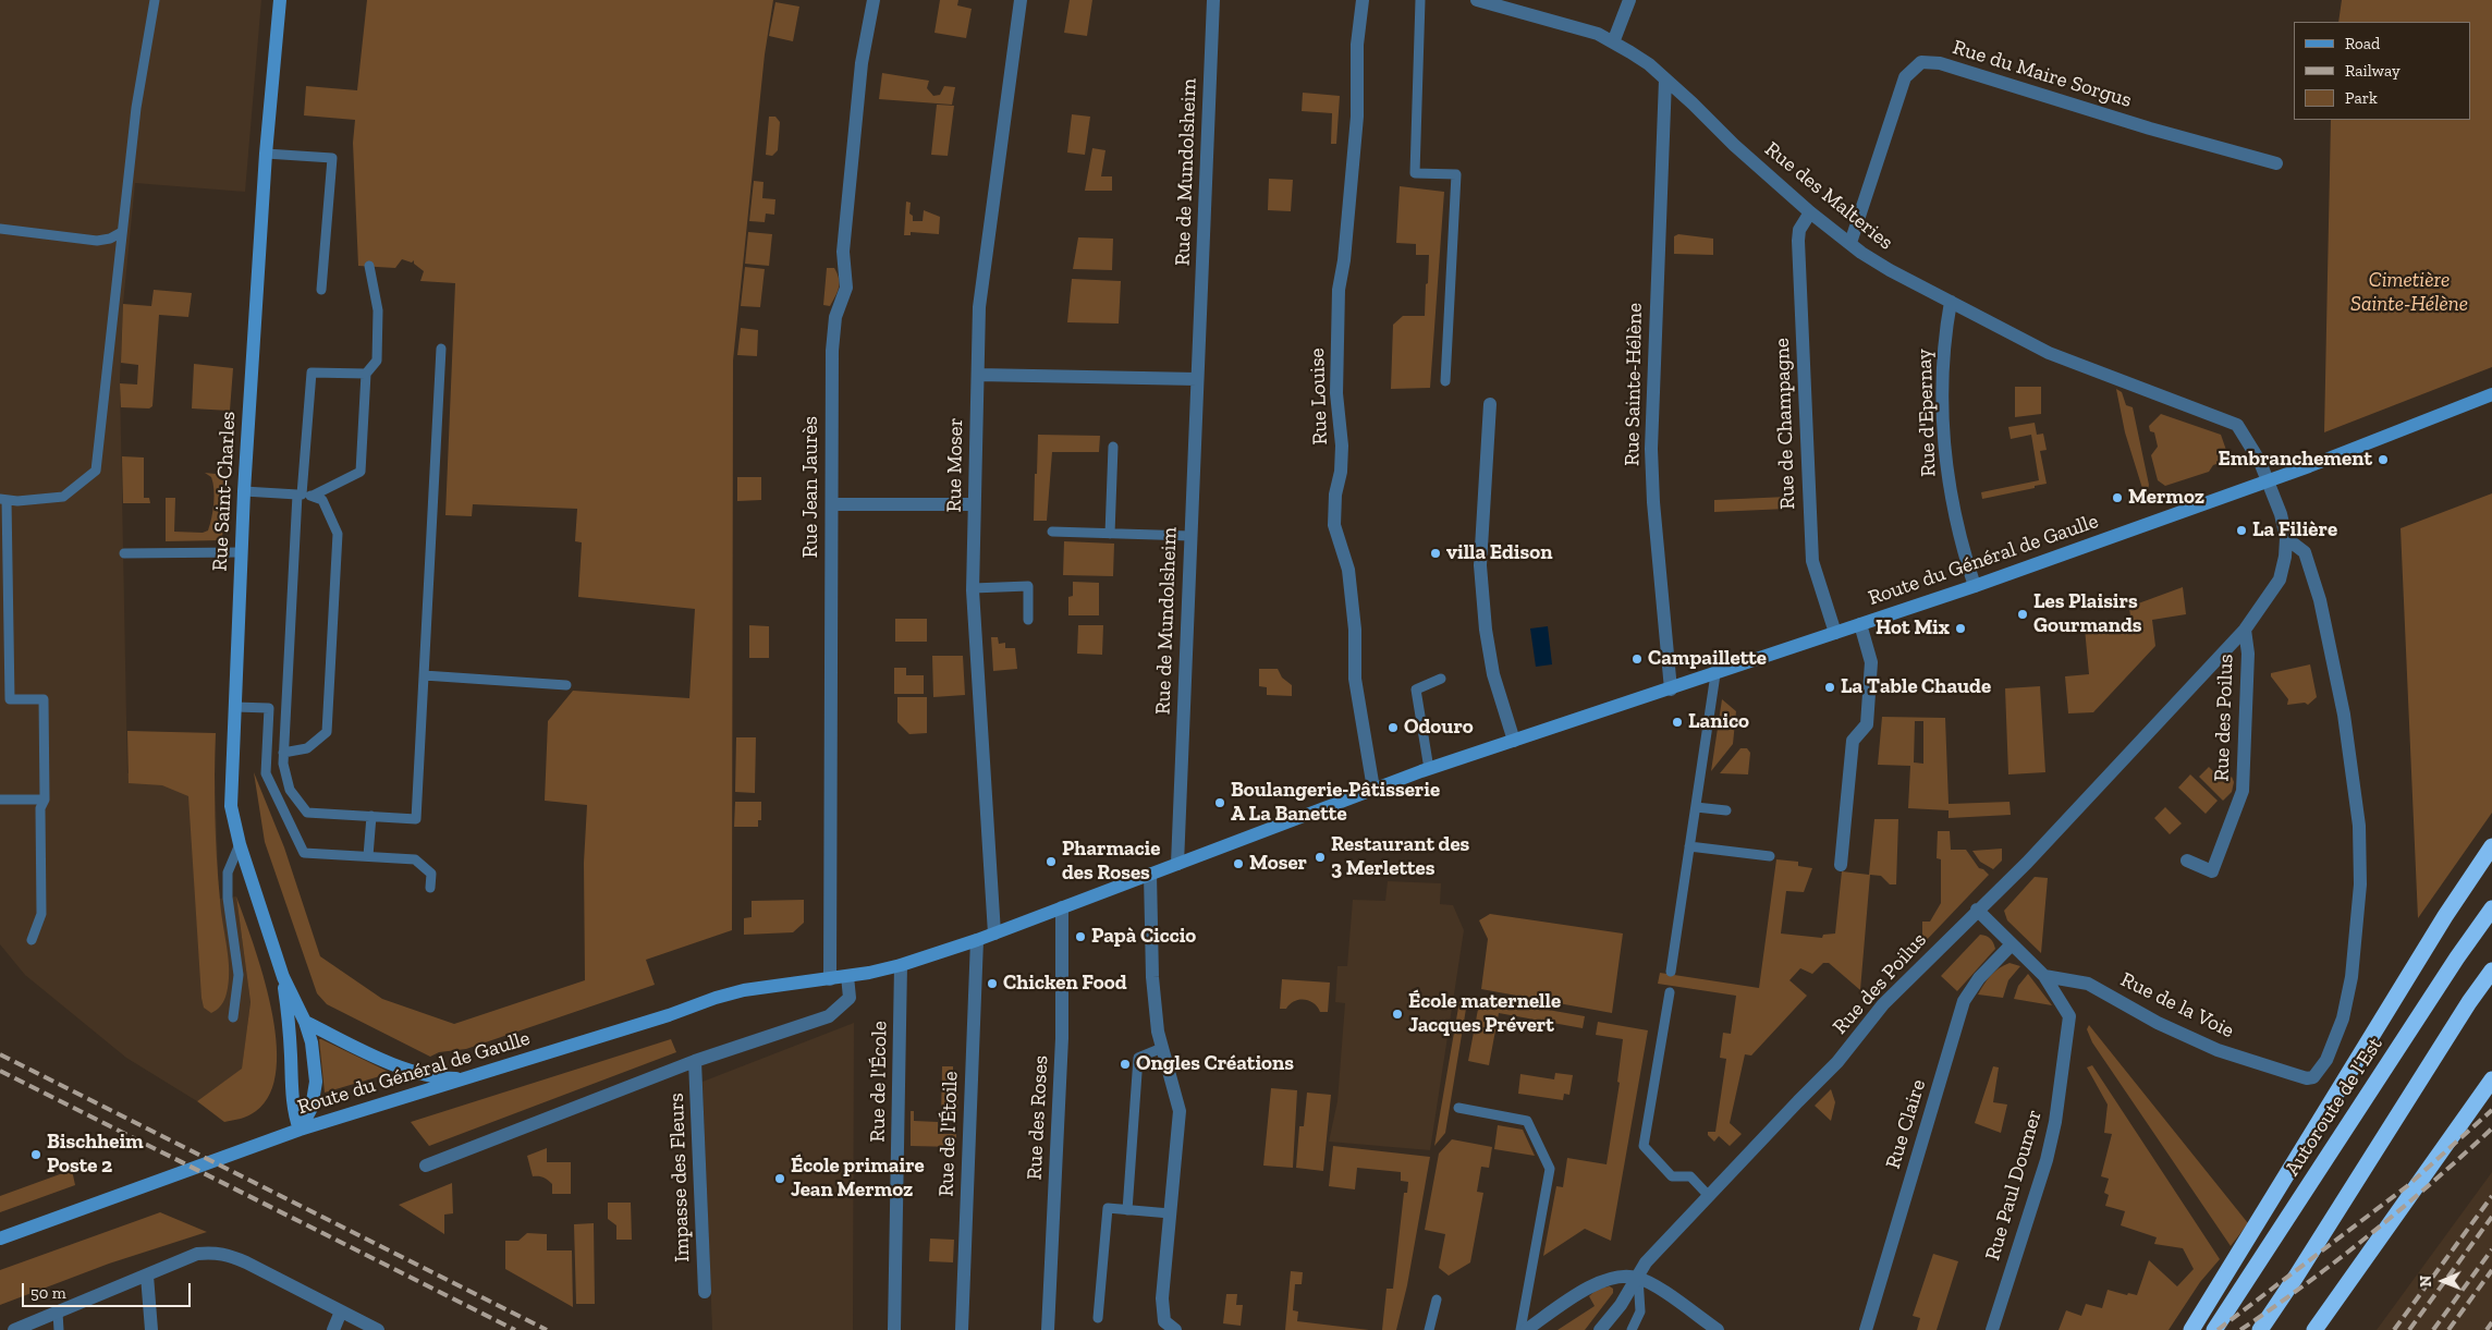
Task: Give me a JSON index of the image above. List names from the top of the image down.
{
  "streets": {
    "highway": ["Autoroute de l’Est"],
    "main road": ["Rue Saint-Charles", "Route du Général de Gaulle"],
    "street": [
      "Rue du Maire Sorgus",
      "Rue de Mundolsheim",
      "Rue des Malteries",
      "Rue Sainte-Hélène",
      "Rue Louise",
      "Rue d'Epernay",
      "Rue de Champagne",
      "Rue Moser",
      "Rue Jean Jaurès",
      "Rue des Poilus",
      "Rue de la Voie",
      "Rue de l'École",
      "Rue des Roses",
      "Rue Claire",
      "Rue de l'Étoile",
      "Impasse des Fleurs",
      "Rue Paul Doumer"
    ]
  },
  "crossings": [
    ["Rue du Maire Sorgus", "Rue des Malteries"],
    ["Rue de Mundolsheim", "Route du Général de Gaulle"],
    ["Rue des Malteries", "Rue Sainte-Hélène"],
    ["Rue des Malteries", "Rue d'Epernay"],
    ["Rue des Malteries", "Rue de Champagne"],
    ["Rue des Malteries", "Route du Général de Gaulle"],
    ["Rue des Malteries", "Rue des Poilus"],
    ["Rue Sainte-Hélène", "Route du Général de Gaulle"],
    ["Rue Louise", "Route du Général de Gaulle"],
    ["Rue d'Epernay", "Route du Général de Gaulle"],
    ["Rue de Champagne", "Route du Général de Gaulle"],
    ["Rue Moser", "Route du Général de Gaulle"],
    ["Rue Jean Jaurès", "Route du Général de Gaulle"],
    ["Rue Saint-Charles", "Route du Général de Gaulle"],
    ["Route du Général de Gaulle", "Rue des Poilus"],
    ["Route du Général de Gaulle", "Rue de l'École"],
    ["Route du Général de Gaulle", "Rue des Roses"],
    ["Route du Général de Gaulle", "Rue de l'Étoile"],
    ["Rue des Poilus", "Rue de la Voie"],
    ["Rue de la Voie", "Rue Paul Doumer"]
  ],
  "parks": ["Cimetière Sainte-Hélène"],
  "places": [
    "Embranchement",
    "Mermoz",
    "La Filière",
    "villa Edison",
    "Les Plaisirs Gourmands",
    "Hot Mix",
    "Campaillette",
    "La Table Chaude",
    "Lanico",
    "Odouro",
    "Boulangerie-Pâtisserie A La Banette",
    "Restaurant des 3 Merlettes",
    "Pharmacie des Roses",
    "Moser",
    "Papà Ciccio",
    "Chicken Food",
    "École maternelle Jacques Prévert",
    "Ongles Créations",
    "Bischheim Poste 2",
    "École primaire Jean Mermoz"
  ],
  "legend": ["Road", "Railway", "Park"],
  "scale_bar": "50 m",
  "north": "left"
}
